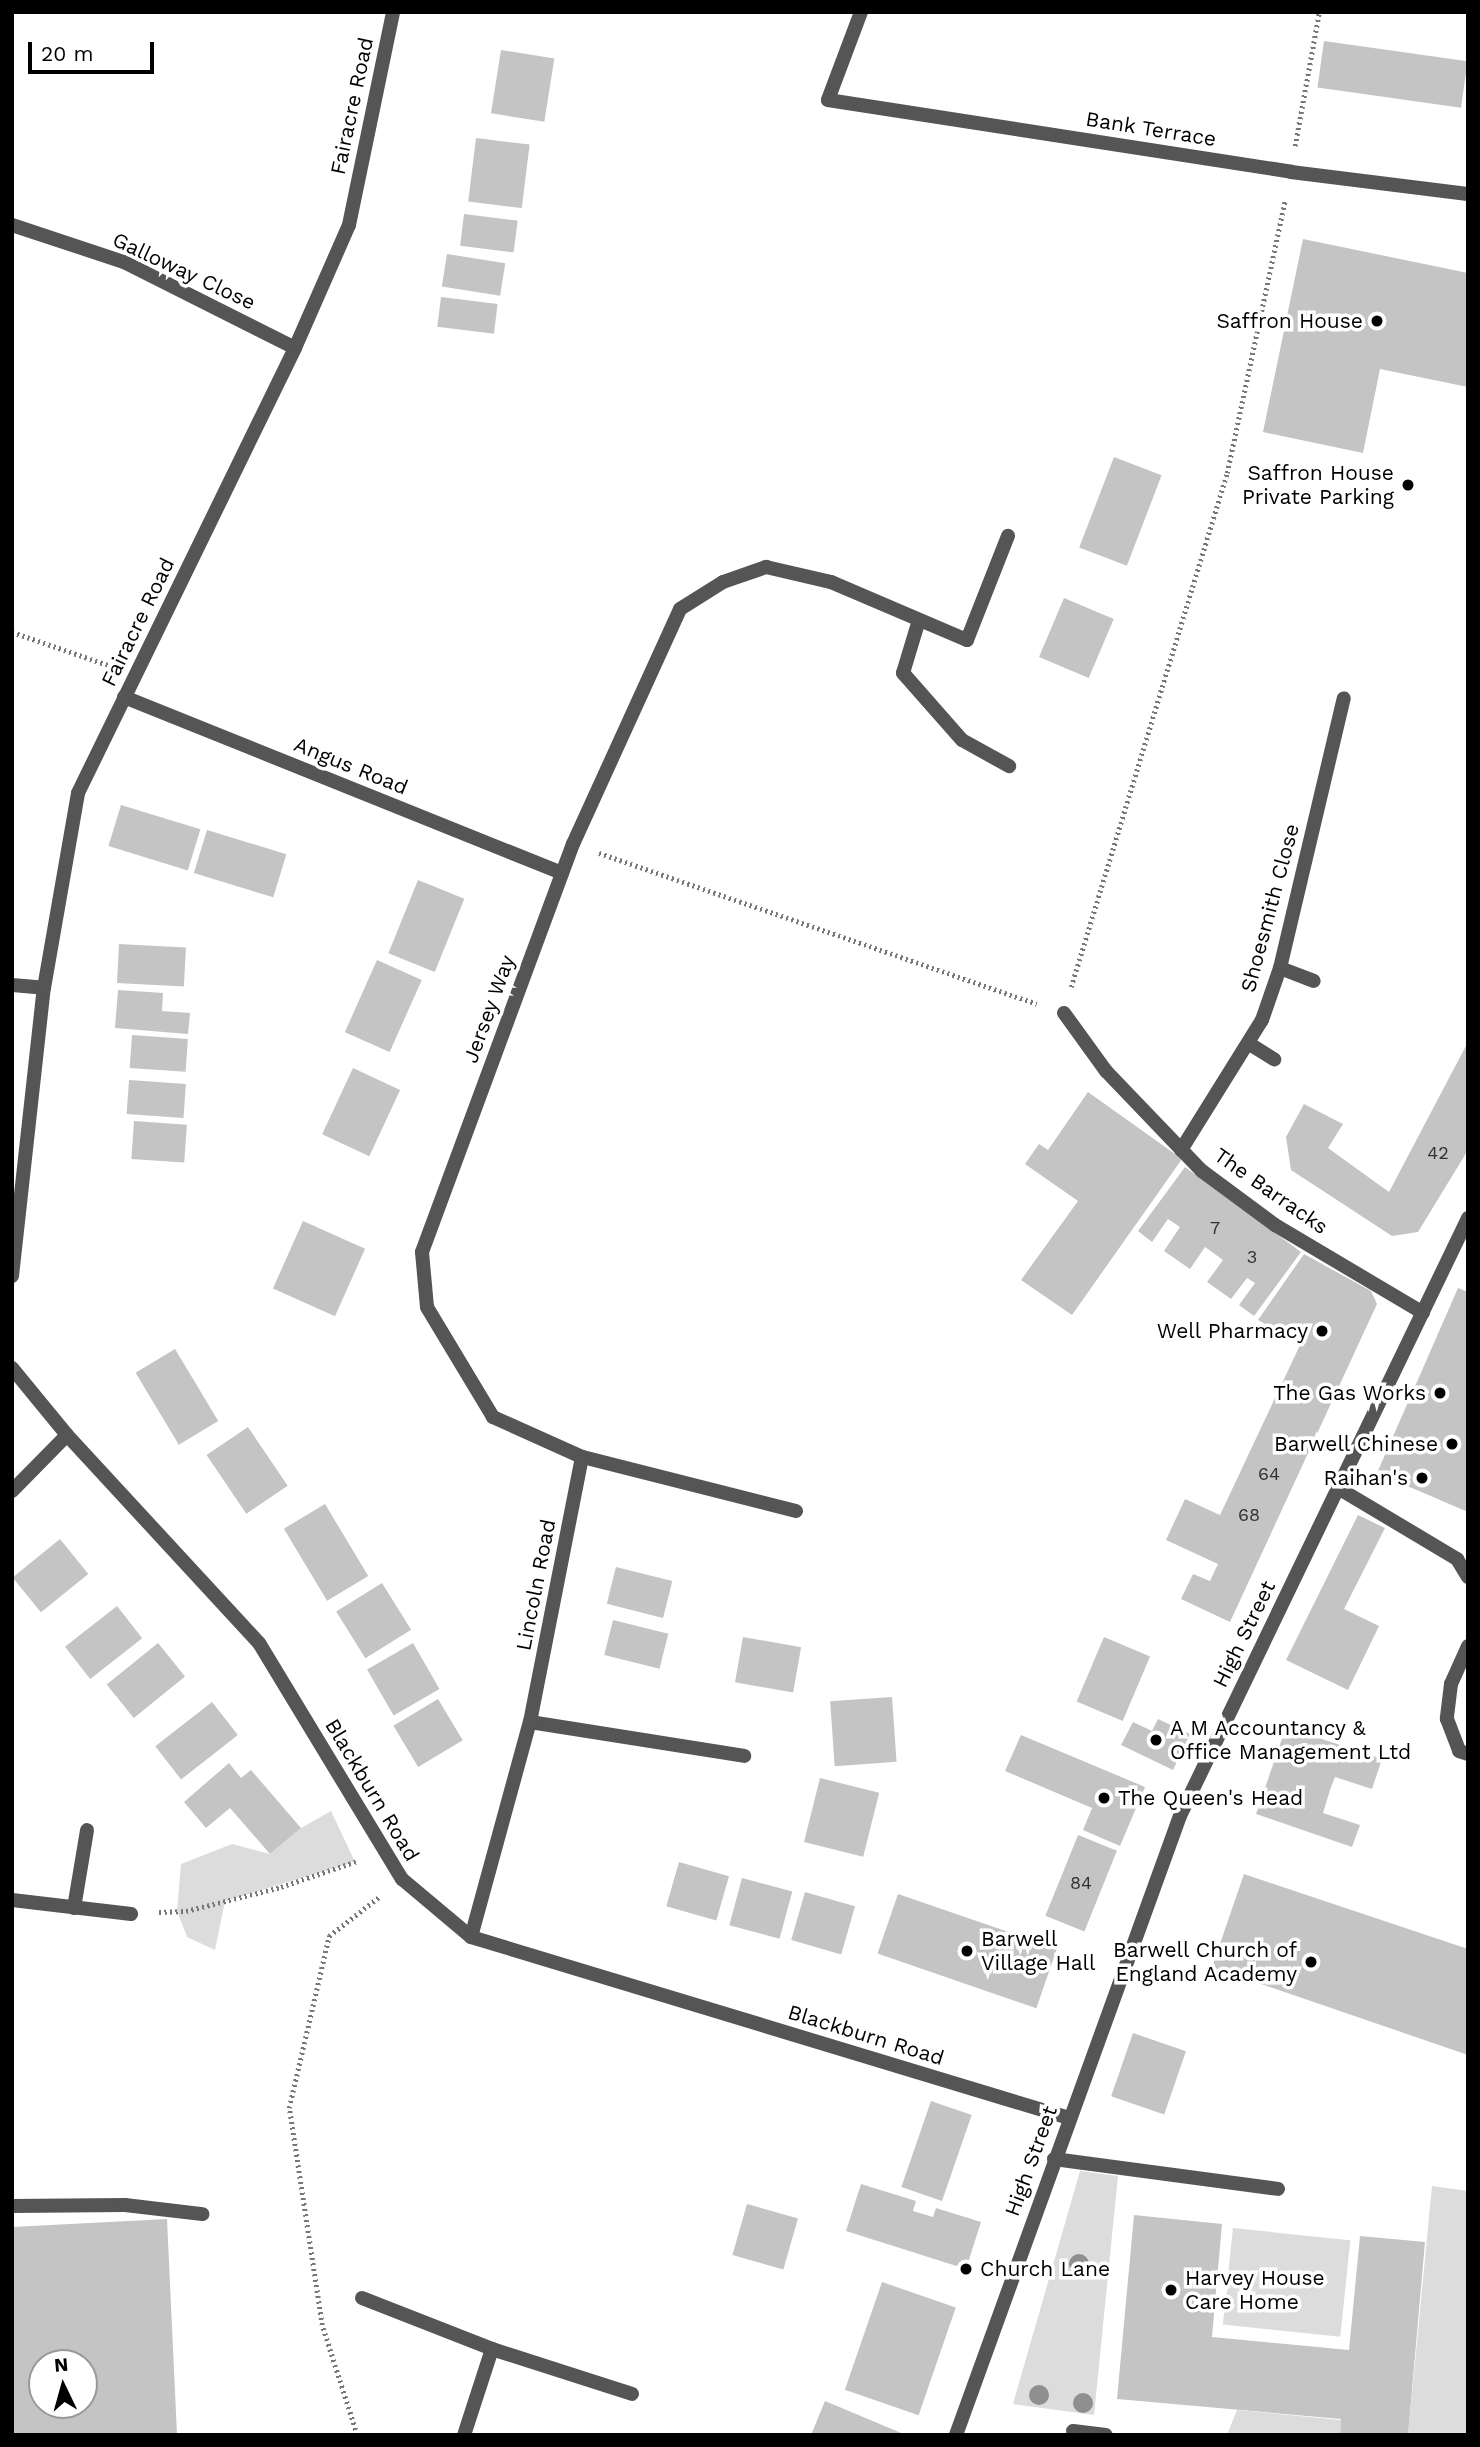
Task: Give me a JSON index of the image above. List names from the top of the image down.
{
  "streets": {
    "street": [
      "Fairacre Road",
      "Bank Terrace",
      "Galloway Close",
      "Angus Road",
      "Shoesmith Close",
      "Jersey Way",
      "The Barracks",
      "Lincoln Road",
      "High Street",
      "Blackburn Road"
    ]
  },
  "crossings": [
    ["Fairacre Road", "Galloway Close"],
    ["Fairacre Road", "Angus Road"],
    ["Angus Road", "Jersey Way"],
    ["Shoesmith Close", "The Barracks"],
    ["Jersey Way", "Lincoln Road"],
    ["The Barracks", "High Street"],
    ["Lincoln Road", "Blackburn Road"],
    ["High Street", "Blackburn Road"]
  ],
  "places": [
    "Saffron House",
    "Saffron House Private Parking",
    "Well Pharmacy",
    "The Gas Works",
    "Barwell Chinese",
    "Raihan's",
    "A M Accountancy & Office Management Ltd",
    "The Queen's Head",
    "Barwell Village Hall",
    "Barwell Church of England Academy",
    "Church Lane",
    "Harvey House Care Home"
  ],
  "house_numbers": [
    "42",
    "7",
    "3",
    "64",
    "68",
    "84"
  ],
  "scale_bar": "20 m",
  "north": "top"
}
